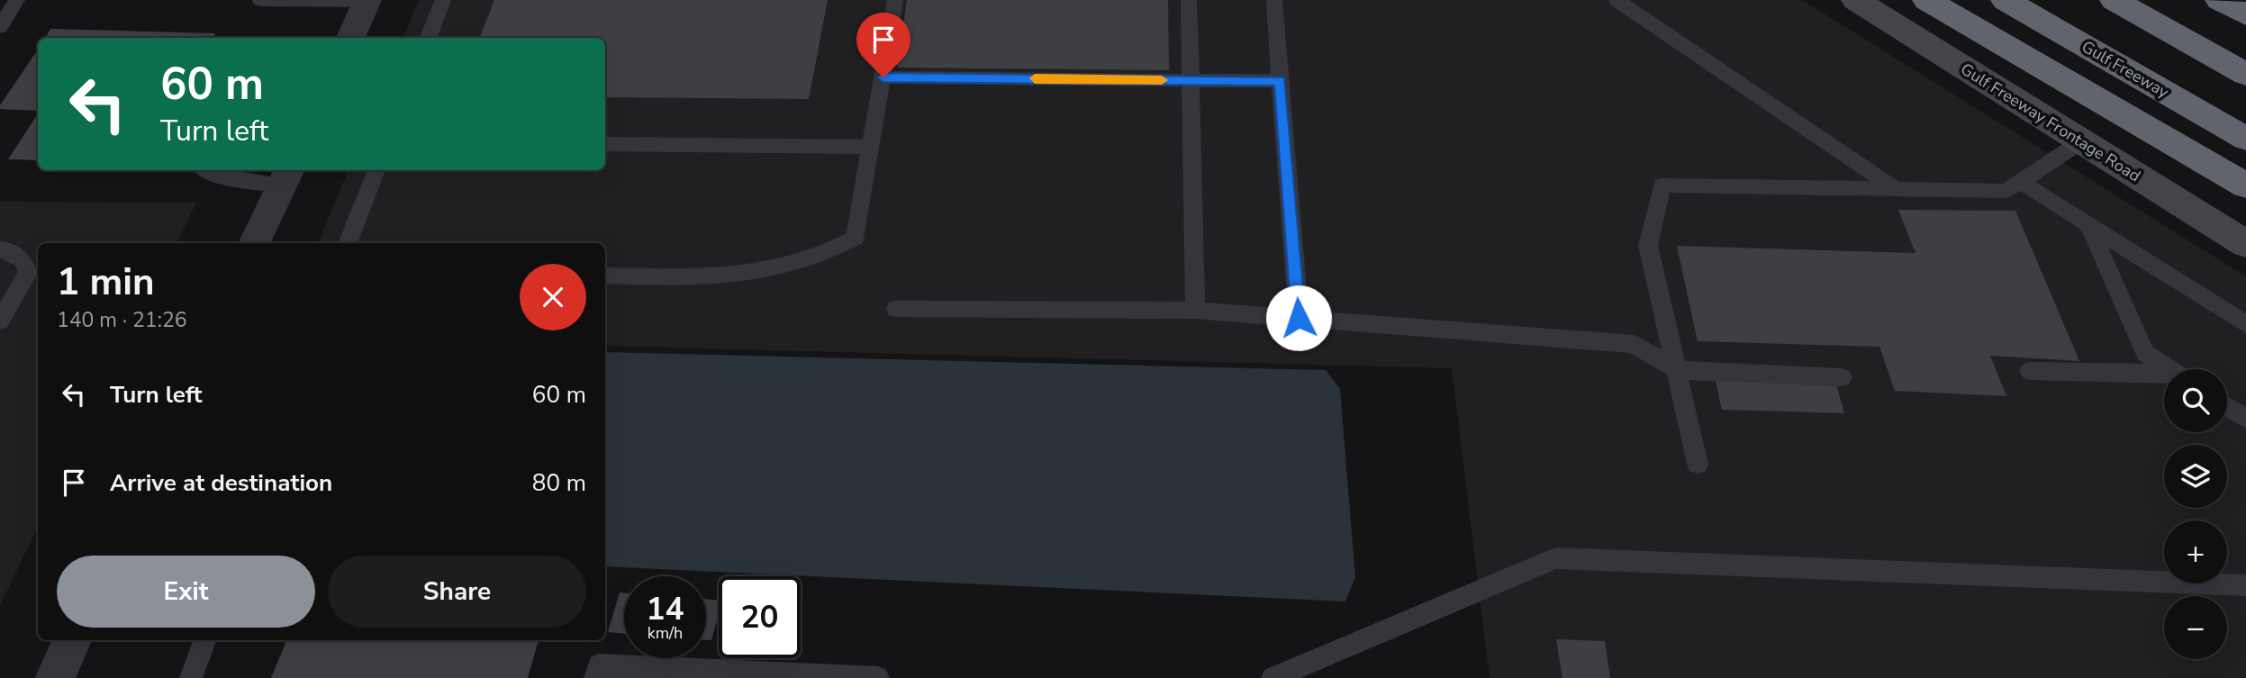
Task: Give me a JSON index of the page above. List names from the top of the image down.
{
  "streets": {
    "highway": ["Gulf Freeway"],
    "main road": ["Gulf Freeway Frontage Road"]
  },
  "page": {
    "turn": ["60 m", "Turn left"],
    "heading": ["1 min", "140 m · 21:26"],
    "list": [
      {
        "name": "Turn left",
        "value": "60 m"
      },
      {
        "name": "Arrive at destination",
        "value": "80 m"
      }
    ],
    "map_buttons": ["+", "−"],
    "buttons": ["Exit", "Share"],
    "speed": "14 km/h",
    "limit": "20"
  }
}
